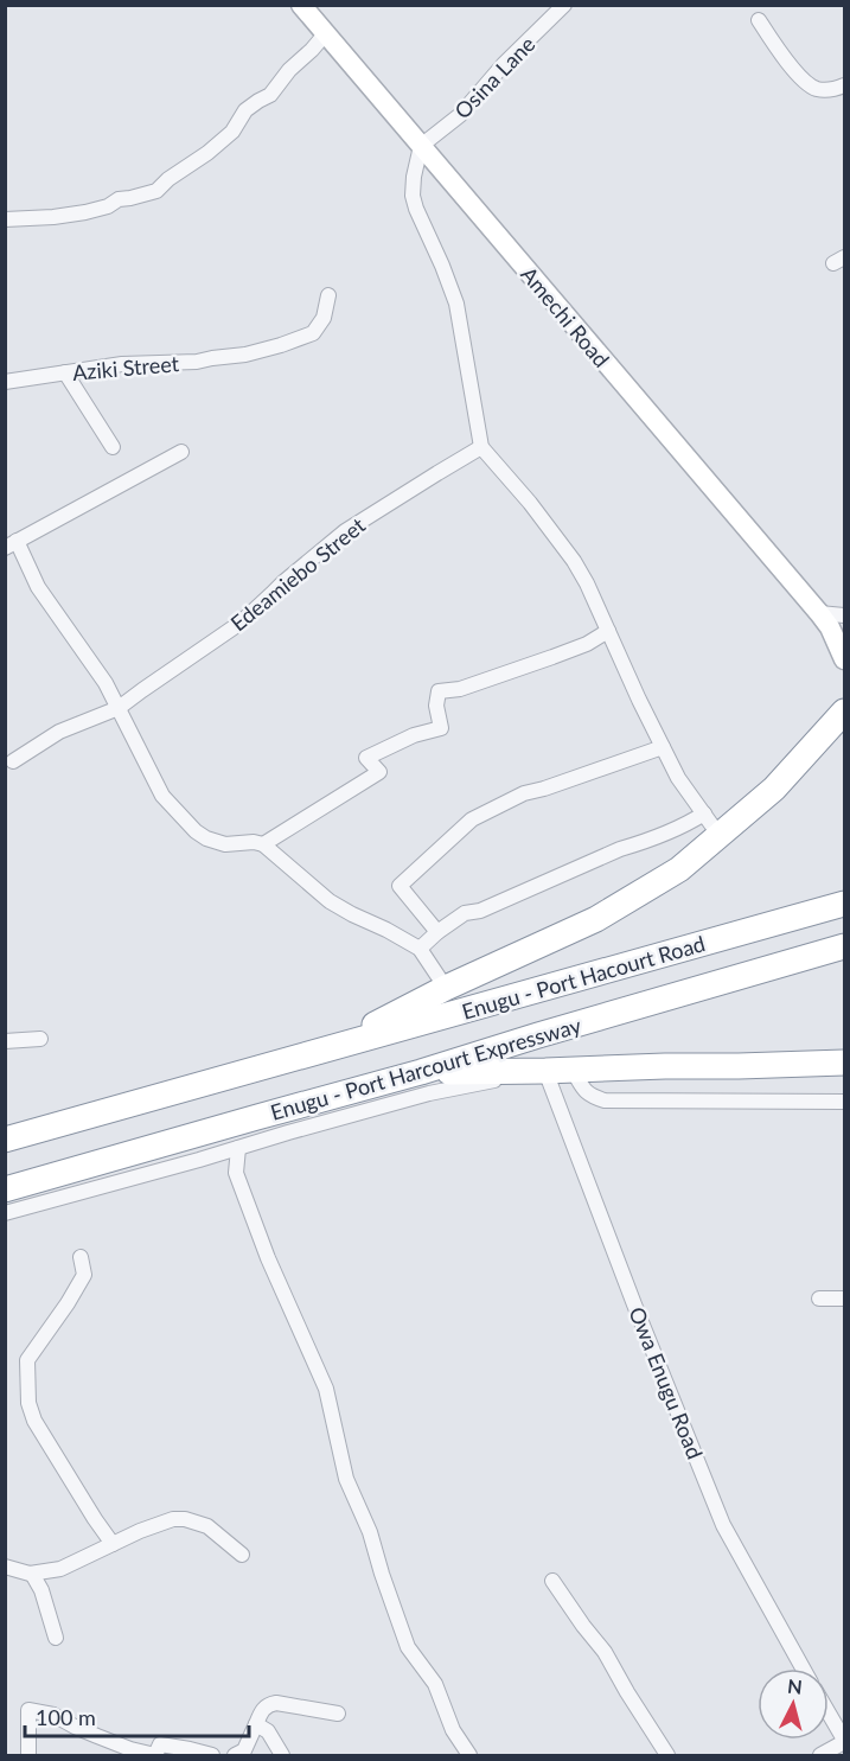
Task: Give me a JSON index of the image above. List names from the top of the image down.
{
  "streets": {
    "highway": ["Enugu - Port Hacourt Road", "Enugu - Port Harcourt Expressway"],
    "main road": ["Amechi Road"],
    "street": [
      "Osina Lane",
      "Aziki Street",
      "Edeamiebo Street",
      "Owa Enugu Road"
    ]
  },
  "crossings": [
    ["Osina Lane", "Amechi Road"]
  ],
  "scale_bar": "100 m",
  "north": "top"
}
